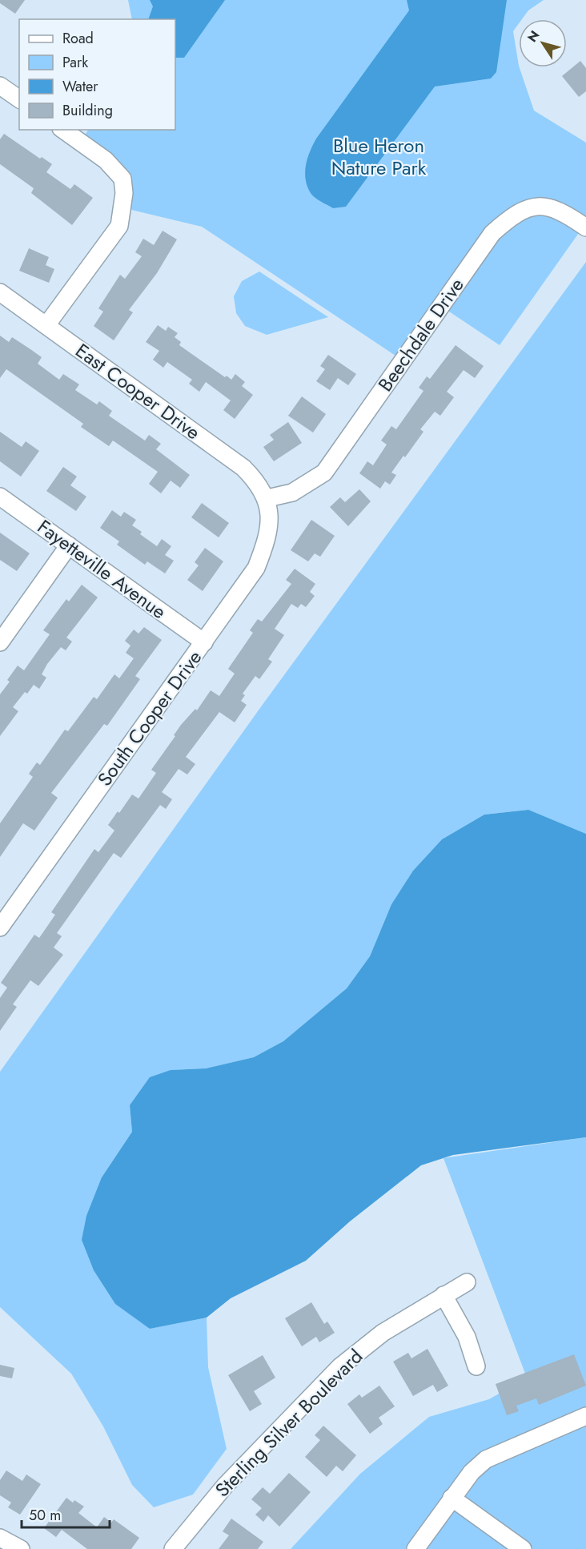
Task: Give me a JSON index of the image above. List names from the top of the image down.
{
  "streets": {
    "street": [
      "Beechdale Drive",
      "East Cooper Drive",
      "Fayetteville Avenue",
      "South Cooper Drive",
      "Sterling Silver Boulevard"
    ]
  },
  "crossings": [
    ["Beechdale Drive", "East Cooper Drive"],
    ["Beechdale Drive", "South Cooper Drive"],
    ["East Cooper Drive", "South Cooper Drive"],
    ["Fayetteville Avenue", "South Cooper Drive"]
  ],
  "parks": ["Blue Heron Nature Park"],
  "legend": [
    "Road",
    "Park",
    "Water",
    "Building"
  ],
  "scale_bar": "50 m",
  "north": "top left"
}
